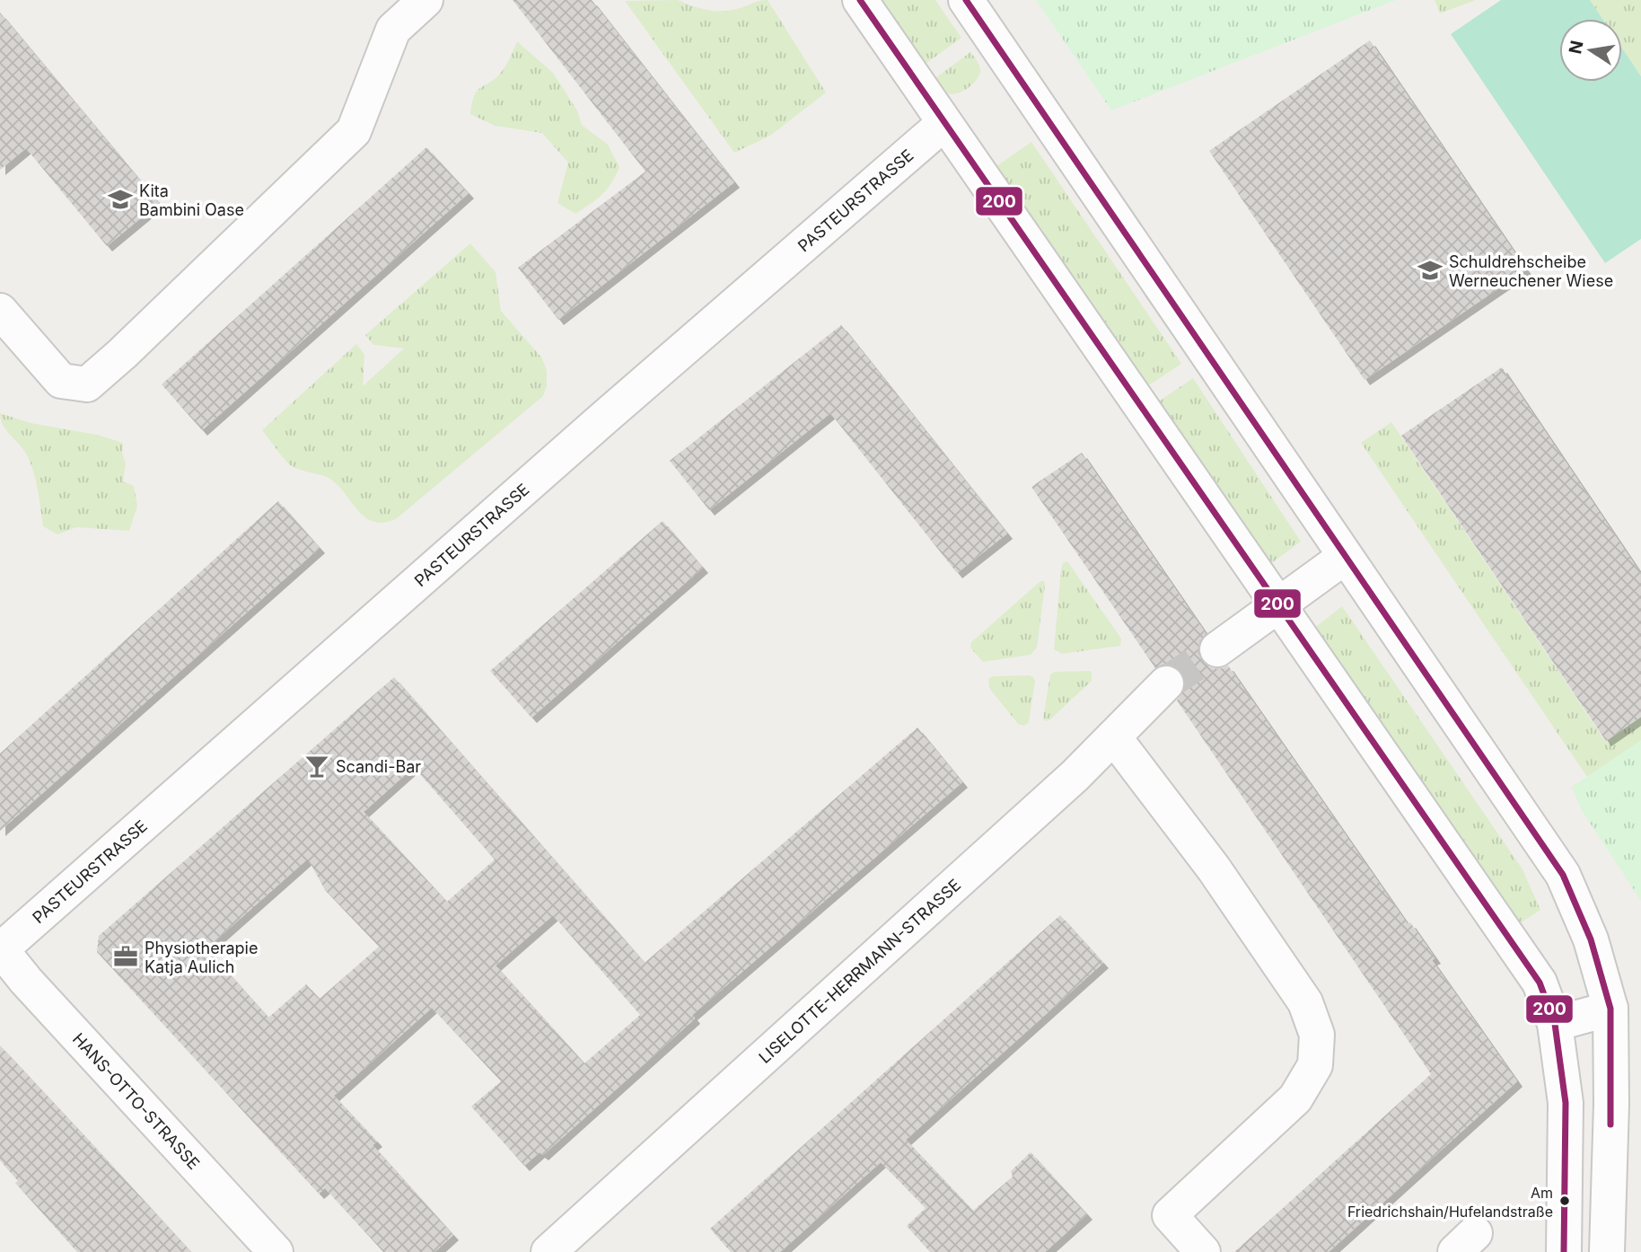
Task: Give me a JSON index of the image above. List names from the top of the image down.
{
  "streets": {
    "street": ["PASTEURSTRASSE", "LISELOTTE-HERRMANN-STRASSE", "HANS-OTTO-STRASSE"]
  },
  "crossings": [
    ["PASTEURSTRASSE", "HANS-OTTO-STRASSE"]
  ],
  "places": {
    "school or university": ["Kita Bambini Oase", "Schuldrehscheibe Werneuchener Wiese"],
    "bar": ["Scandi-Bar"],
    "office": ["Physiotherapie Katja Aulich"],
    "other": ["Am Friedrichshain/Hufelandstraße"]
  },
  "lines": ["transit line 200"],
  "north": "left"
}
